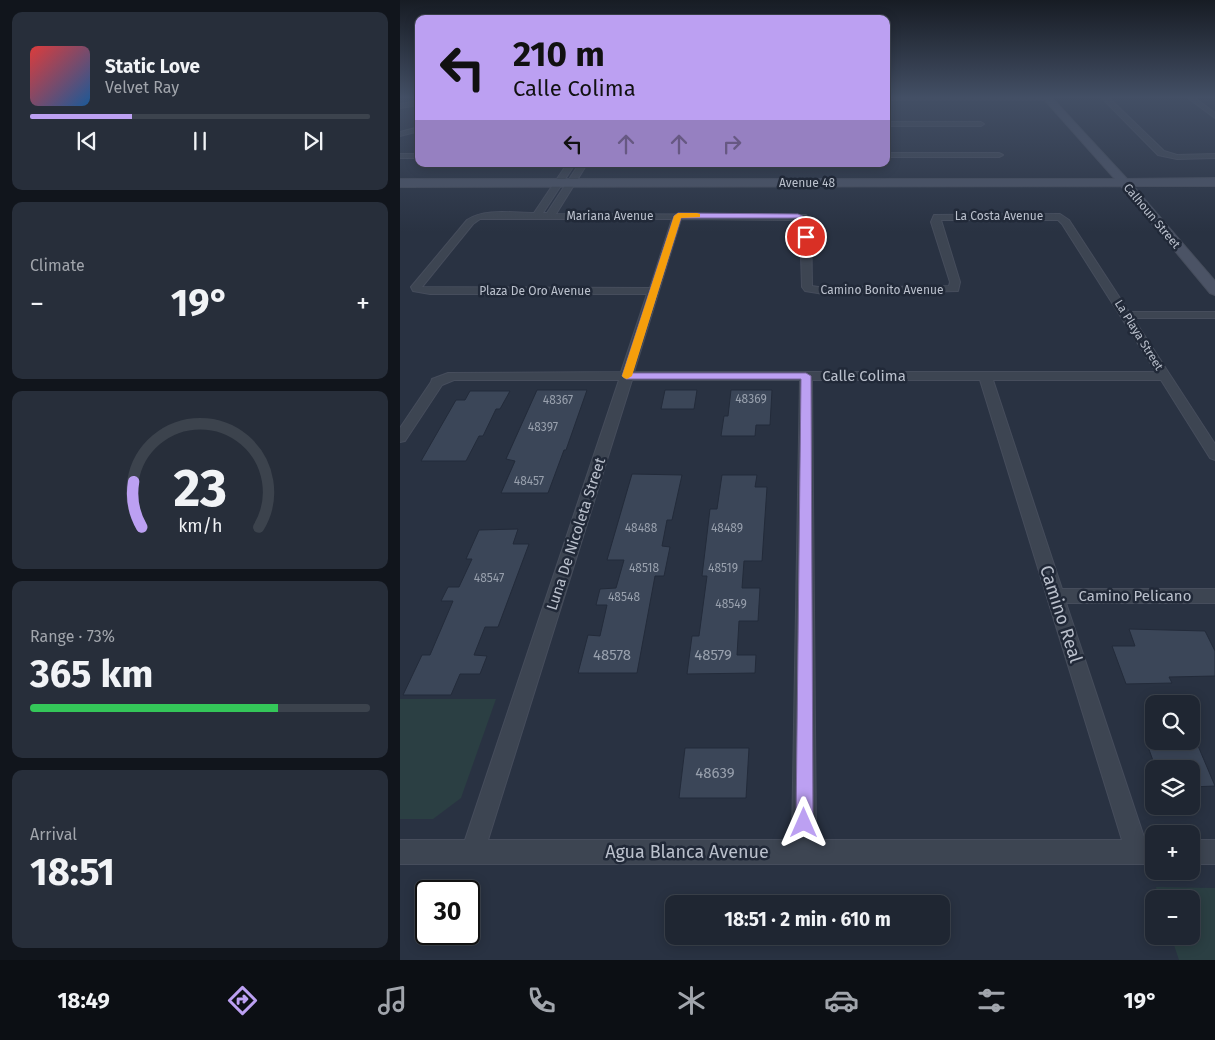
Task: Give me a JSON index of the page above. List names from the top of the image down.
{
  "streets": {
    "main road": ["Avenue 48", "Calhoun Street"],
    "street": [
      "Mariana Avenue",
      "La Costa Avenue",
      "Camino Bonito Avenue",
      "Plaza De Oro Avenue",
      "La Playa Street",
      "Calle Colima",
      "Luna De Nicoleta Street",
      "Camino Pelicano",
      "Camino Real",
      "Agua Blanca Avenue"
    ]
  },
  "crossings": [
    ["Avenue 48", "Calhoun Street"],
    ["Mariana Avenue", "Camino Bonito Avenue"],
    ["Mariana Avenue", "Plaza De Oro Avenue"],
    ["Mariana Avenue", "Luna De Nicoleta Street"],
    ["La Costa Avenue", "Camino Bonito Avenue"],
    ["La Costa Avenue", "La Playa Street"],
    ["Plaza De Oro Avenue", "Luna De Nicoleta Street"],
    ["La Playa Street", "Calle Colima"],
    ["Calle Colima", "Luna De Nicoleta Street"],
    ["Calle Colima", "Camino Real"],
    ["Luna De Nicoleta Street", "Agua Blanca Avenue"],
    ["Camino Pelicano", "Camino Real"],
    ["Camino Real", "Agua Blanca Avenue"]
  ],
  "house_numbers": [
    "48369",
    "48367",
    "48397",
    "48457",
    "48488",
    "48489",
    "48518",
    "48519",
    "48547",
    "48548",
    "48549",
    "48578",
    "48579",
    "48639"
  ],
  "page": {
    "turn": ["210 m", "Calle Colima"],
    "song": ["Static Love", "Velvet Ray"],
    "tile": [
      "Climate",
      ["Range · 73%", "365 km"],
      ["Arrival", "18:51"]
    ],
    "heat": ["−", "19°", "+"],
    "map_buttons": ["+", "−"],
    "limit": "30",
    "trip": "18:51 · 2 min · 610 m",
    "tabs": ["18:49", "19°"],
    "gauge": ["23", "km/h"]
  }
}
